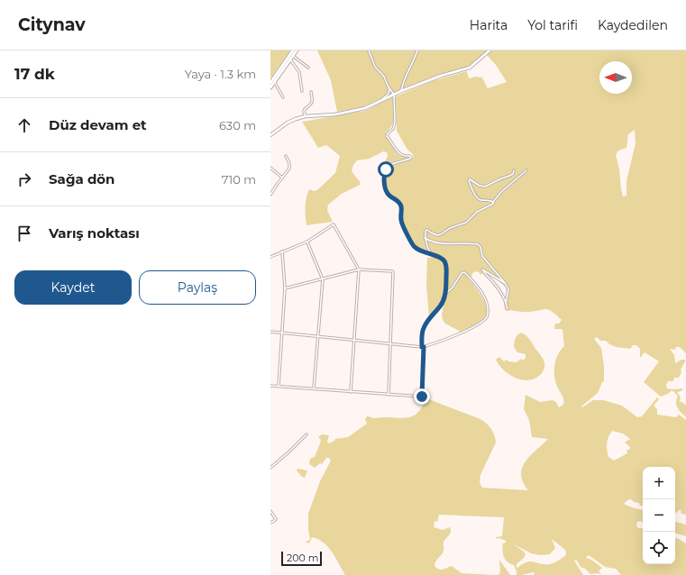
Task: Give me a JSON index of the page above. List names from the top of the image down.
{
  "scale_bar": "200 m",
  "north": "left",
  "page": {
    "header": "Citynav",
    "nav": ["Harita", "Yol tarifi", "Kaydedilen"],
    "heading": ["17 dk", "Yaya · 1.3 km"],
    "list": [
      ["Düz devam et", "630 m"],
      ["Sağa dön", "710 m"],
      "Varış noktası"
    ],
    "buttons": ["Kaydet", "Paylaş"],
    "map_buttons": ["+", "−"],
    "scale": "200 m"
  }
}
